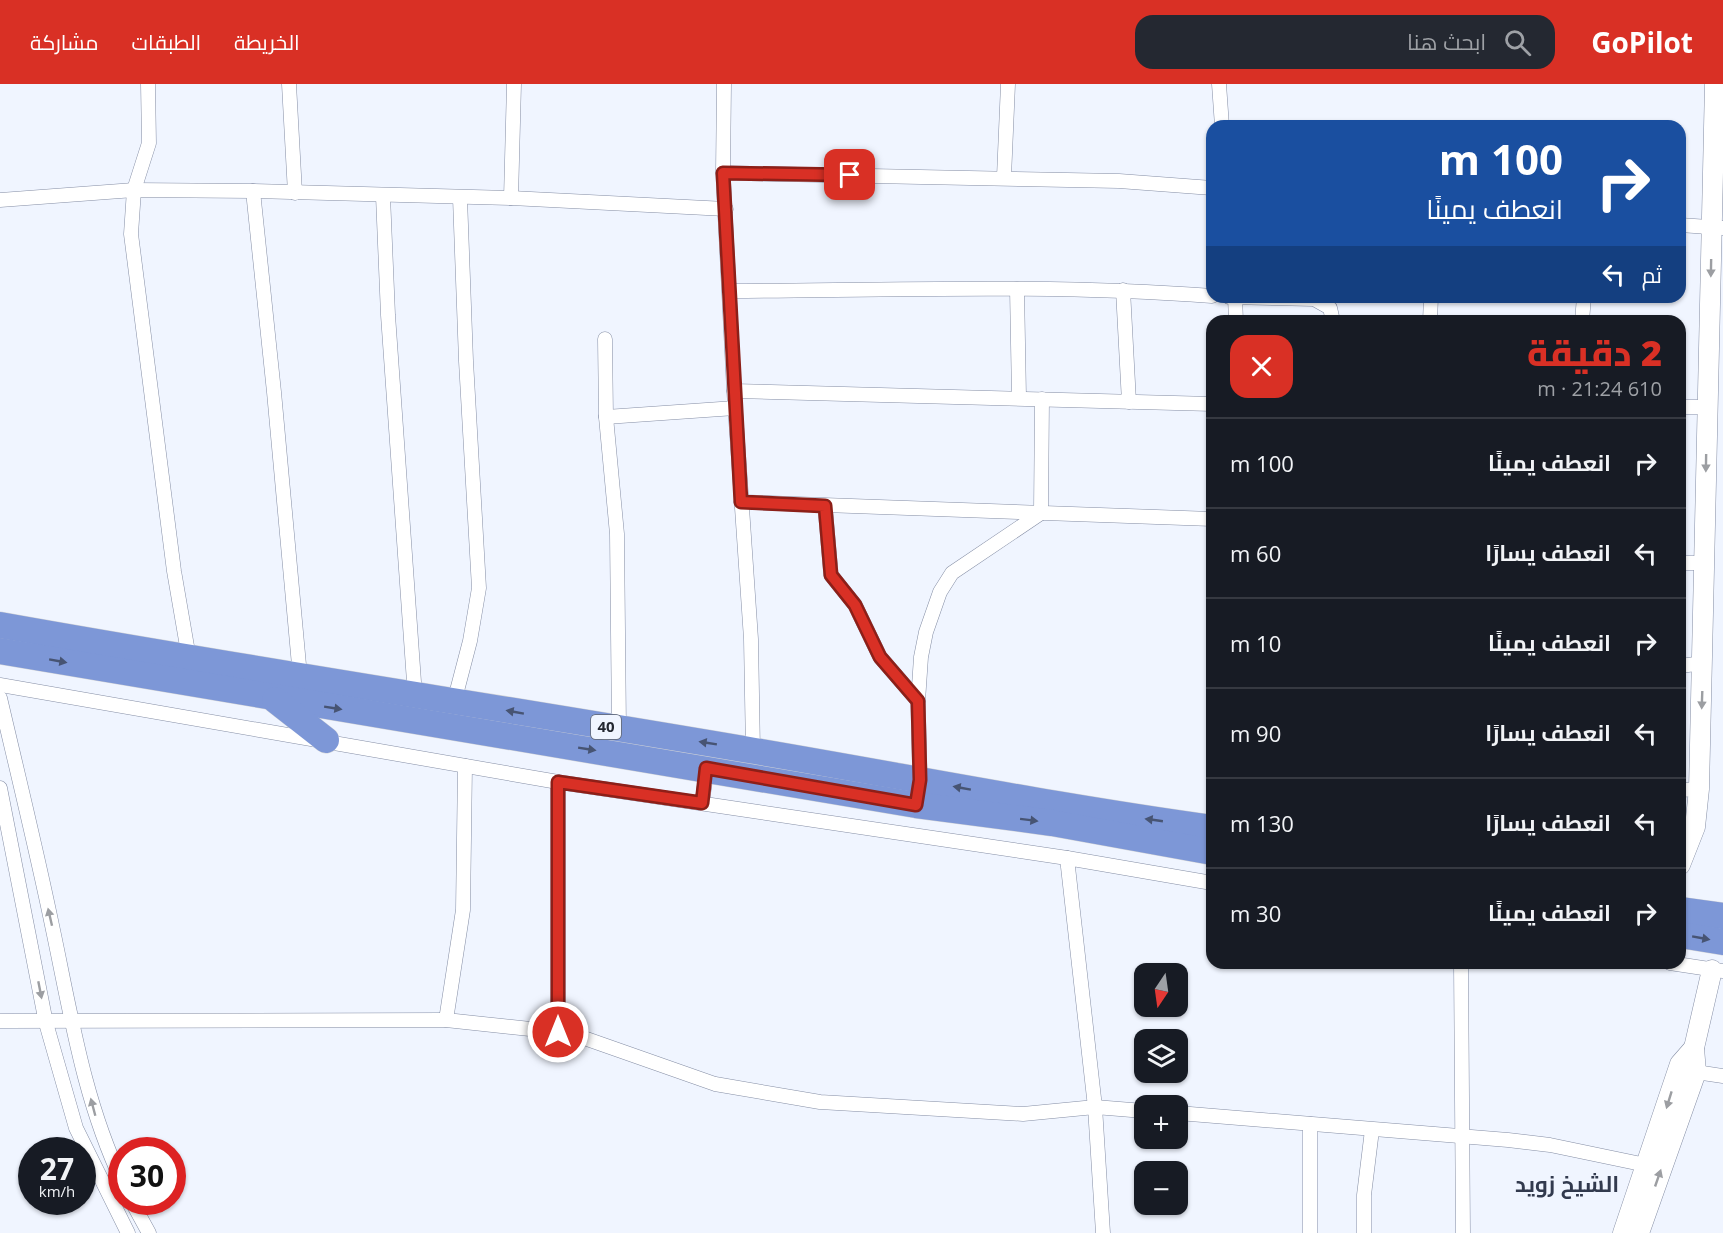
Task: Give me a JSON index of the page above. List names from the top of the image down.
{
  "streets": {
    "highway": ["40"]
  },
  "districts": ["الشيخ زويد"],
  "north": "bottom",
  "page": {
    "header": "GoPilot",
    "search": "ابحث هنا",
    "nav": ["الخريطة", "الطبقات", "مشاركة"],
    "turn": ["100 m", "انعطف يمينًا"],
    "then": "ثم",
    "heading": ["2 دقيقة", "610 m · 21:24"],
    "list": [
      {
        "name": "انعطف يمينًا",
        "value": "100 m"
      },
      {
        "name": "انعطف يسارًا",
        "value": "60 m"
      },
      {
        "name": "انعطف يمينًا",
        "value": "10 m"
      },
      {
        "name": "انعطف يسارًا",
        "value": "90 m"
      },
      {
        "name": "انعطف يسارًا",
        "value": "130 m"
      },
      {
        "name": "انعطف يمينًا",
        "value": "30 m"
      }
    ],
    "map_buttons": ["+", "−"],
    "speed": "27 km/h",
    "limit": "30"
  }
}
